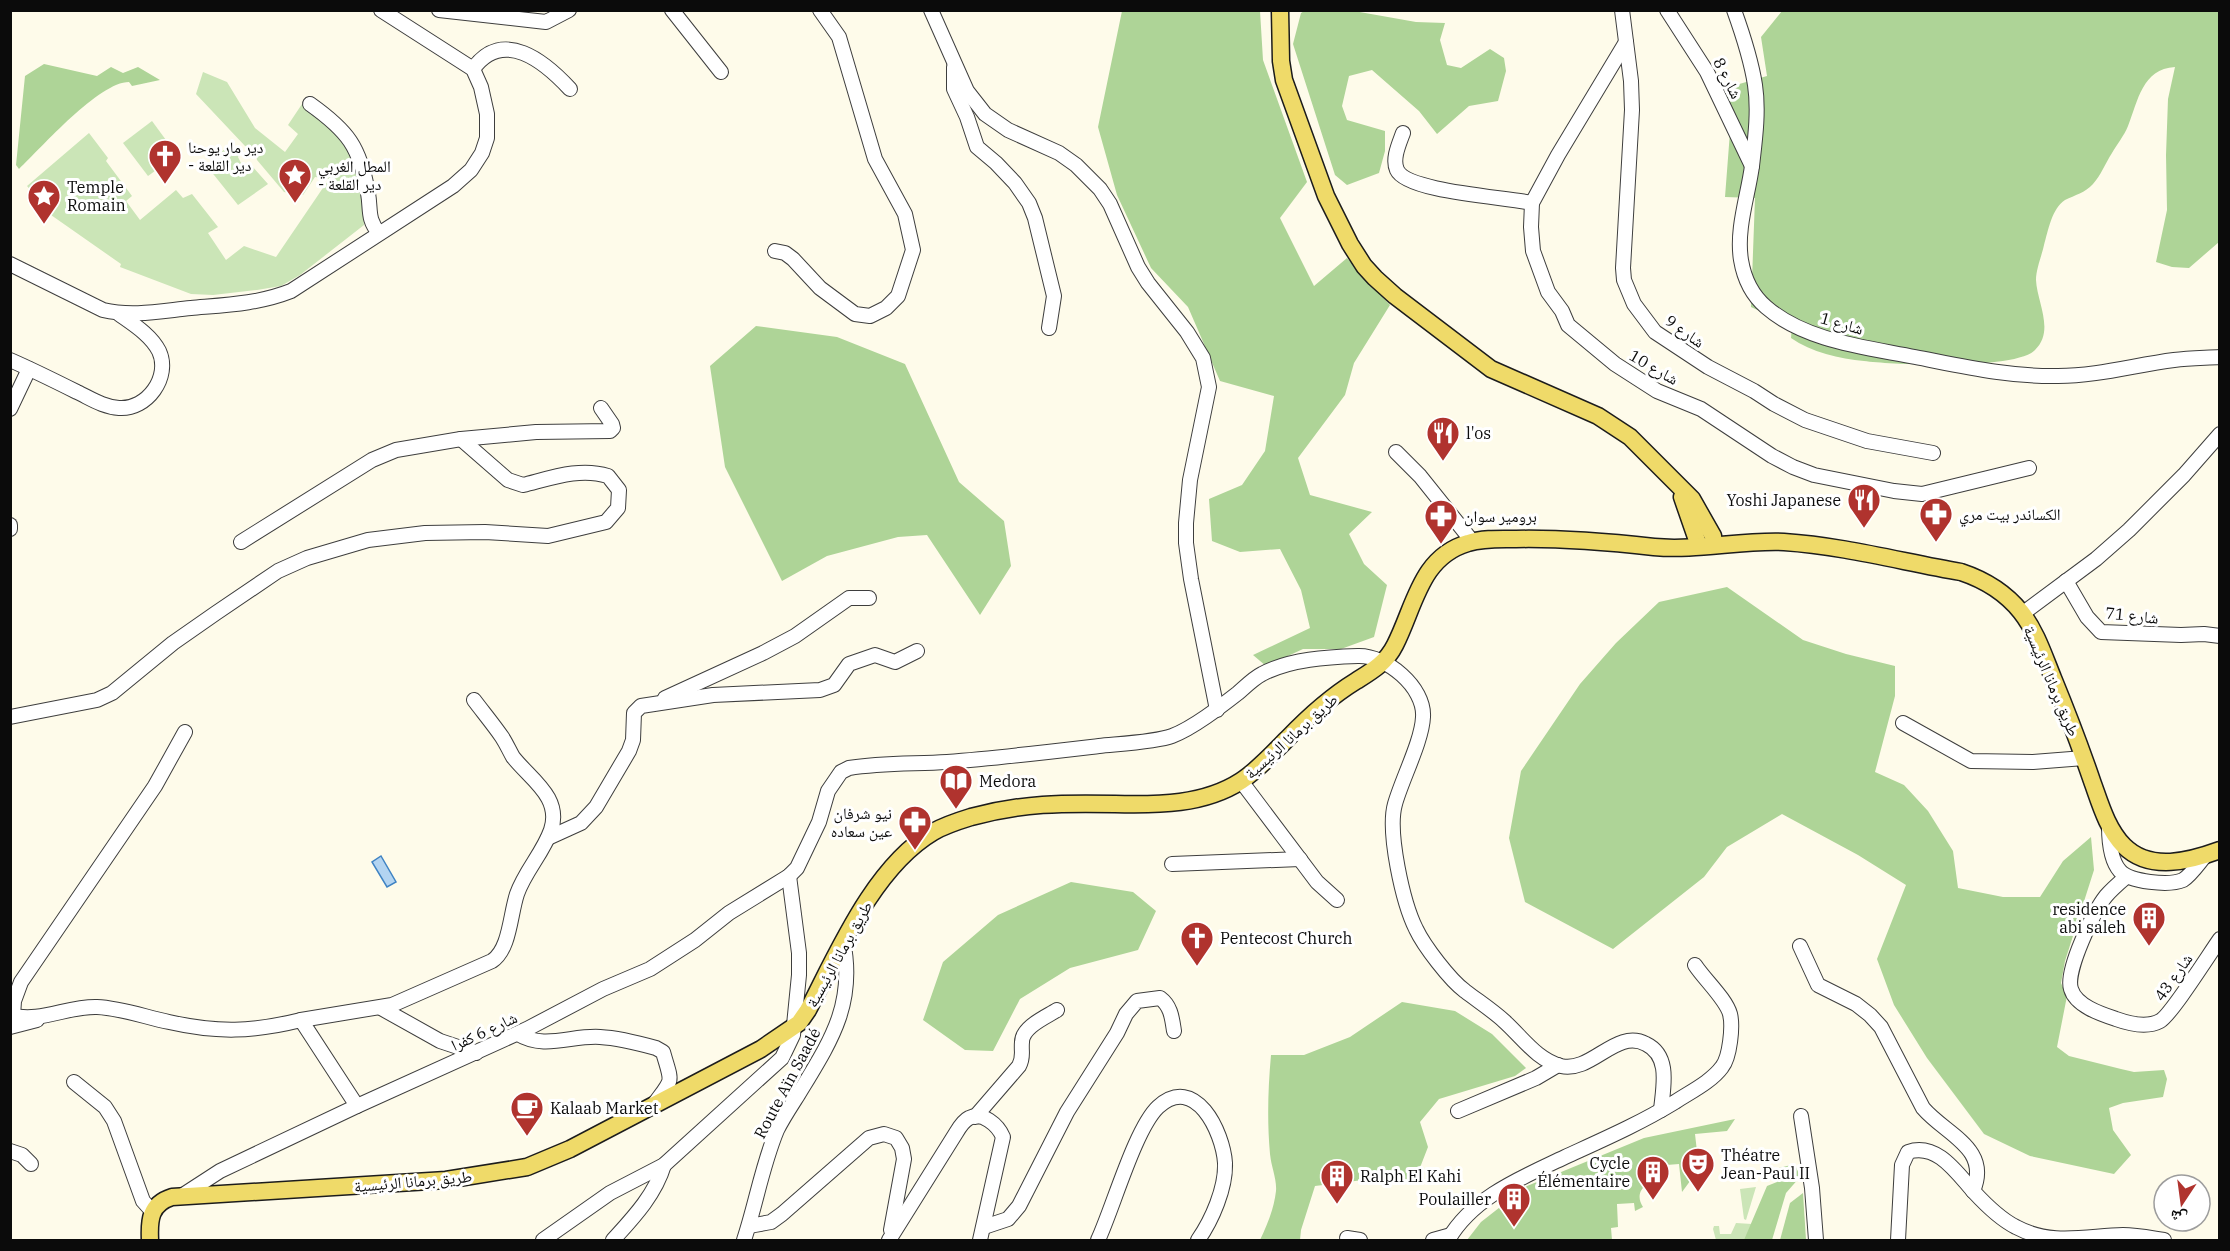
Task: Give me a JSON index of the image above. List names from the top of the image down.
{
  "streets": {
    "main road": ["طريق برمانا الرئيسية"],
    "street": [
      "شارع 8",
      "شارع 1",
      "شارع 9",
      "شارع 10",
      "شارع 71",
      "شارع 43",
      "شارع 6 كفرا",
      "Route Aïn Saadé"
    ]
  },
  "crossings": [
    ["شارع 8", "شارع 1"],
    ["شارع 9", "شارع 10"],
    ["طريق برمانا الرئيسية", "شارع 6 كفرا"],
    ["طريق برمانا الرئيسية", "Route Aïn Saadé"]
  ],
  "places": {
    "church": ["دير مار يوحنا - دير القلعة", "Pentecost Church"],
    "place": ["المطل الغربي - دير القلعة", "Temple Romain"],
    "restaurant": ["l'os", "Yoshi Japanese"],
    "pharmacy": ["الكساندر بيت مري", "برومير سوان", "نيو شرفان عين سعاده"],
    "library": ["Medora"],
    "building": [
      "residence abi saleh",
      "Cycle Élémentaire",
      "Ralph El Kahi",
      "Poulailler"
    ],
    "cafe": ["Kalaab Market"],
    "theatre": ["Théatre Jean-Paul II"]
  },
  "north": "bottom"
}
